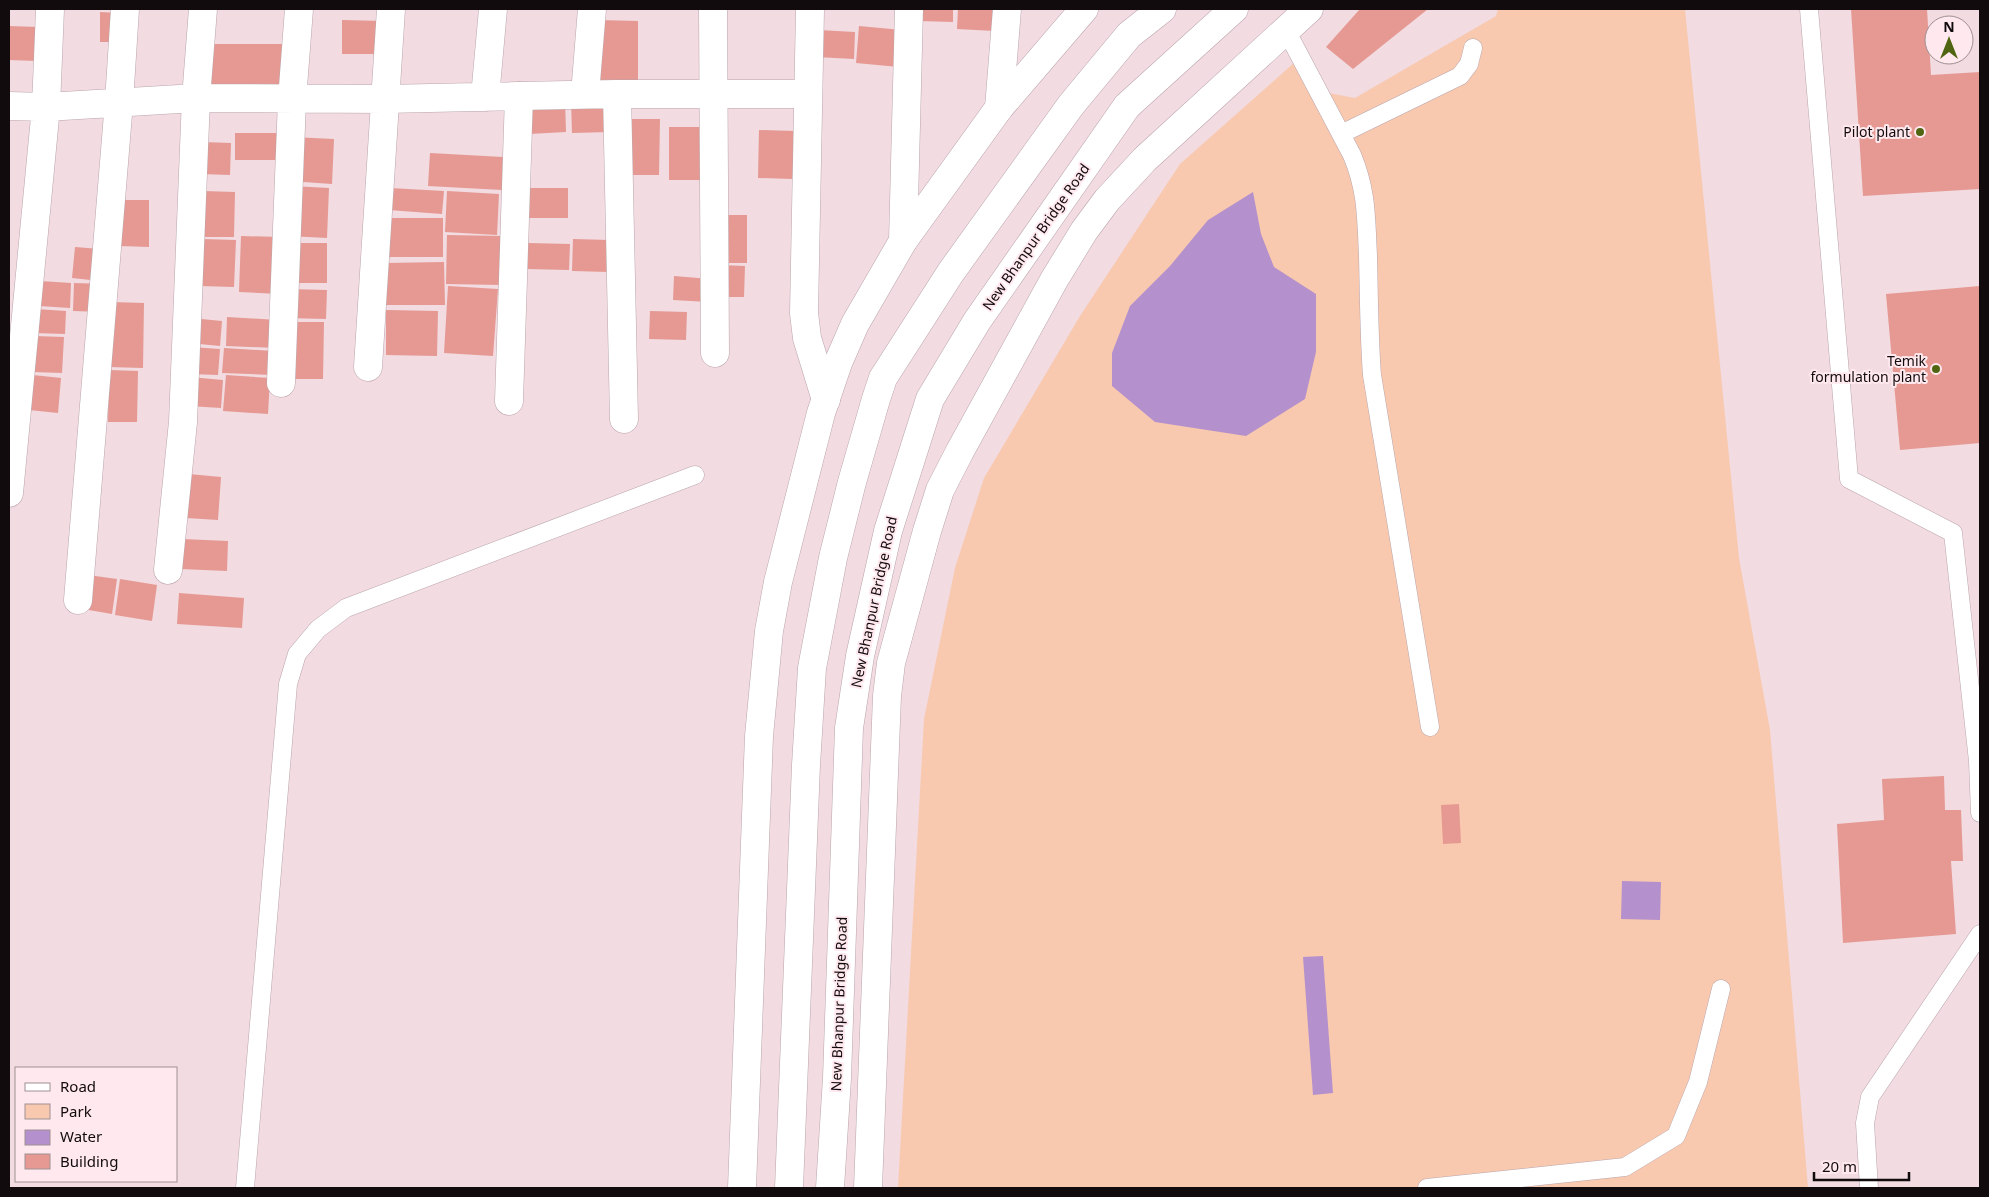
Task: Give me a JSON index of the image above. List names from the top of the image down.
{
  "streets": {
    "street": ["New Bhanpur Bridge Road"]
  },
  "places": ["Pilot plant", "Temik formulation plant"],
  "legend": [
    "Road",
    "Park",
    "Water",
    "Building"
  ],
  "scale_bar": "20 m",
  "north": "top"
}
